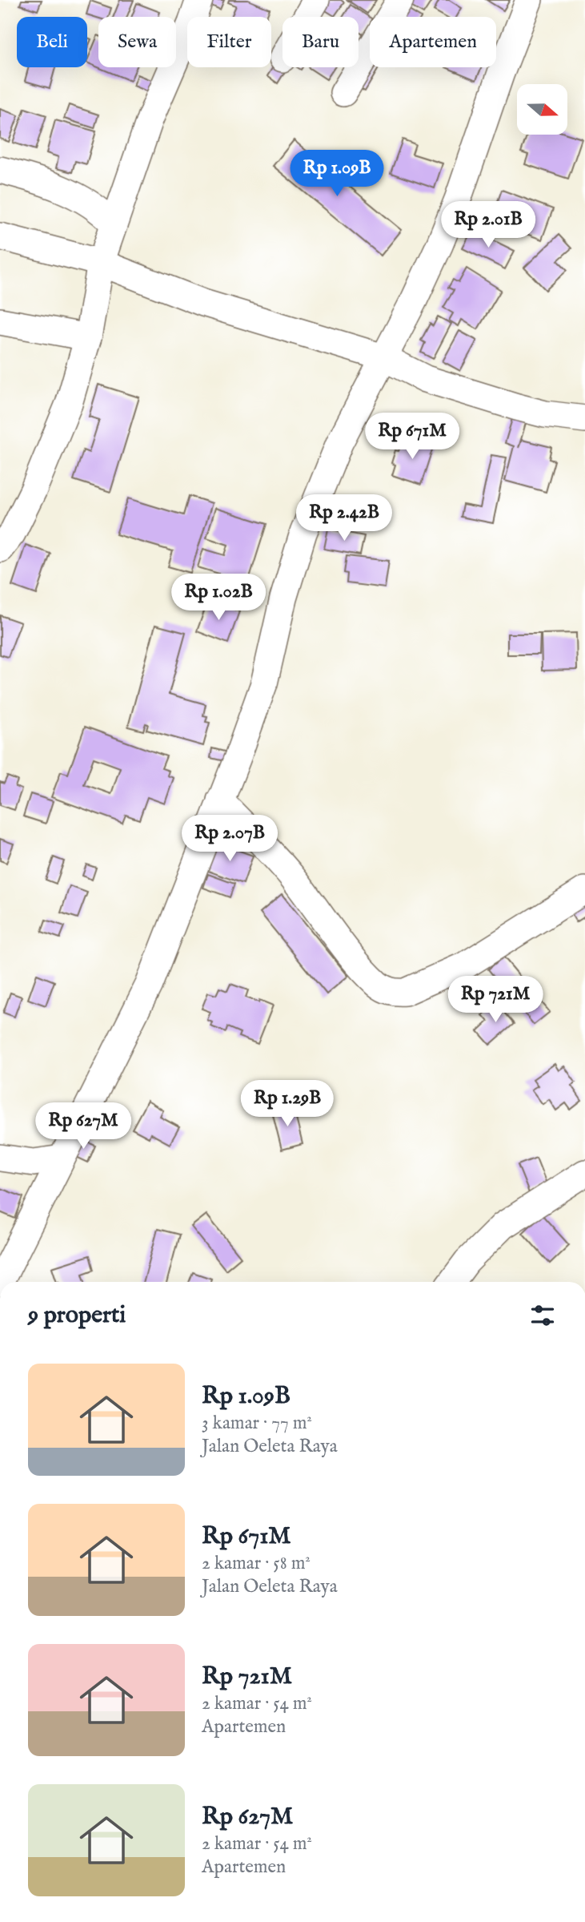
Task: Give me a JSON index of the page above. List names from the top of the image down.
{
  "north": "right",
  "page": {
    "chip": [
      "Beli",
      "Sewa",
      "Filter",
      "Baru",
      "Apartemen"
    ],
    "price": [
      "Rp 1.09B",
      "Rp 2.01B",
      "Rp 671M",
      "Rp 2.42B",
      "Rp 1.02B",
      "Rp 2.07B",
      "Rp 721M",
      "Rp 1.29B",
      "Rp 627M"
    ],
    "heading": "9 properti",
    "list": [
      {
        "name": "Rp 1.09B",
        "note": "3 kamar · 77 m² · Jalan Oeleta Raya"
      },
      {
        "name": "Rp 671M",
        "note": "2 kamar · 58 m² · Jalan Oeleta Raya"
      },
      {
        "name": "Rp 721M",
        "note": "2 kamar · 54 m² · Apartemen"
      },
      {
        "name": "Rp 627M",
        "note": "2 kamar · 54 m² · Apartemen"
      }
    ]
  }
}
